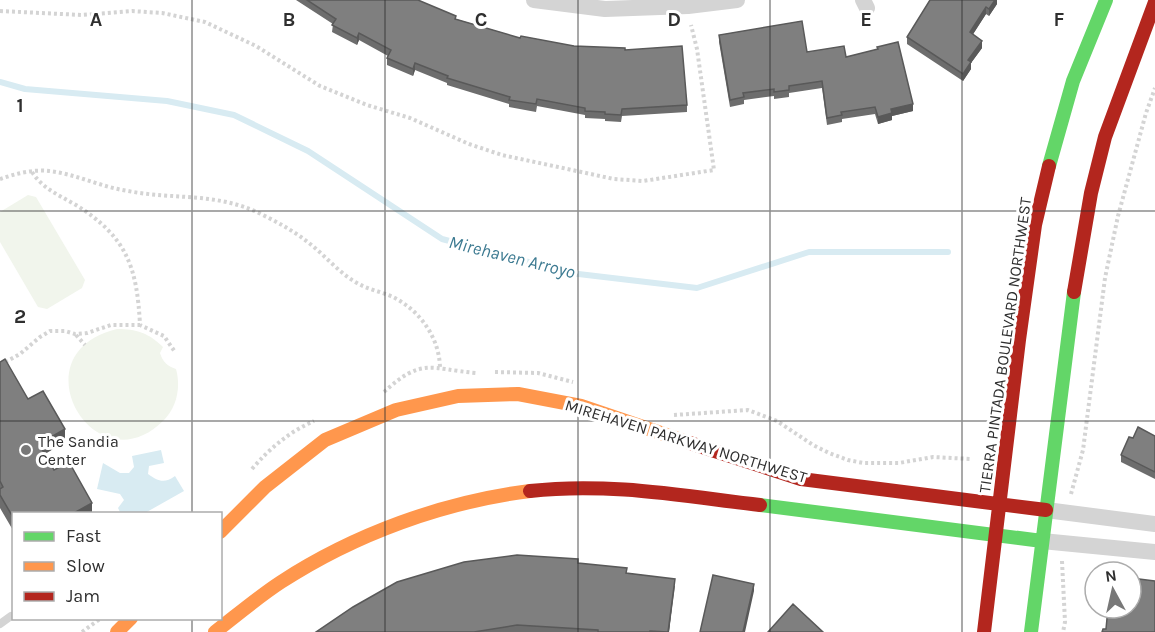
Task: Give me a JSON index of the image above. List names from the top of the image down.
{
  "streets": {
    "street": ["TIERRA PINTADA BOULEVARD NORTHWEST", "MIREHAVEN PARKWAY NORTHWEST"]
  },
  "crossings": [
    ["TIERRA PINTADA BOULEVARD NORTHWEST", "MIREHAVEN PARKWAY NORTHWEST"]
  ],
  "water": ["Mirehaven Arroyo"],
  "places": ["The Sandia Center"],
  "legend": ["Fast", "Slow", "Jam"],
  "north": "top",
  "grid": {
    "columns": [
      "A",
      "B",
      "C",
      "D",
      "E",
      "F"
    ],
    "rows": ["1", "2"]
  }
}
